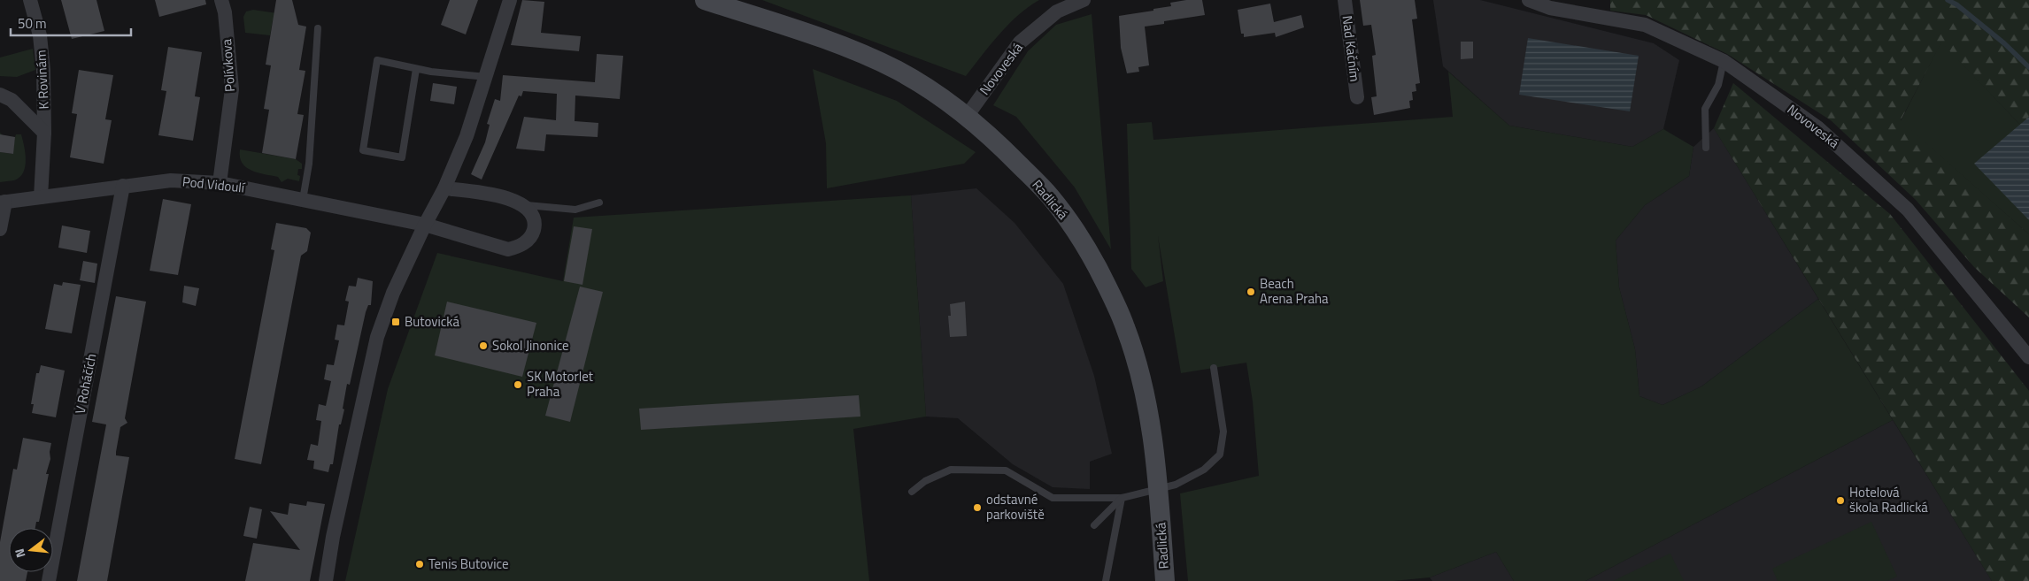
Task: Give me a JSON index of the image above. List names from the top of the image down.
{
  "streets": {
    "main road": ["Radlická"],
    "street": [
      "Nad Kačním",
      "Polívkova",
      "Novoveská",
      "K Rovinám",
      "Pod Vidoulí",
      "V Roháčích"
    ]
  },
  "crossings": [
    ["Polívkova", "Pod Vidoulí"],
    ["Novoveská", "Radlická"],
    ["K Rovinám", "Pod Vidoulí"],
    ["Pod Vidoulí", "V Roháčích"]
  ],
  "places": {
    "other": [
      "Beach Arena Praha",
      "Sokol Jinonice",
      "SK Motorlet Praha",
      "Hotelová škola Radlická",
      "odstavné parkoviště",
      "Tenis Butovice"
    ],
    "transit": ["Butovická"]
  },
  "scale_bar": "50 m",
  "north": "left"
}
